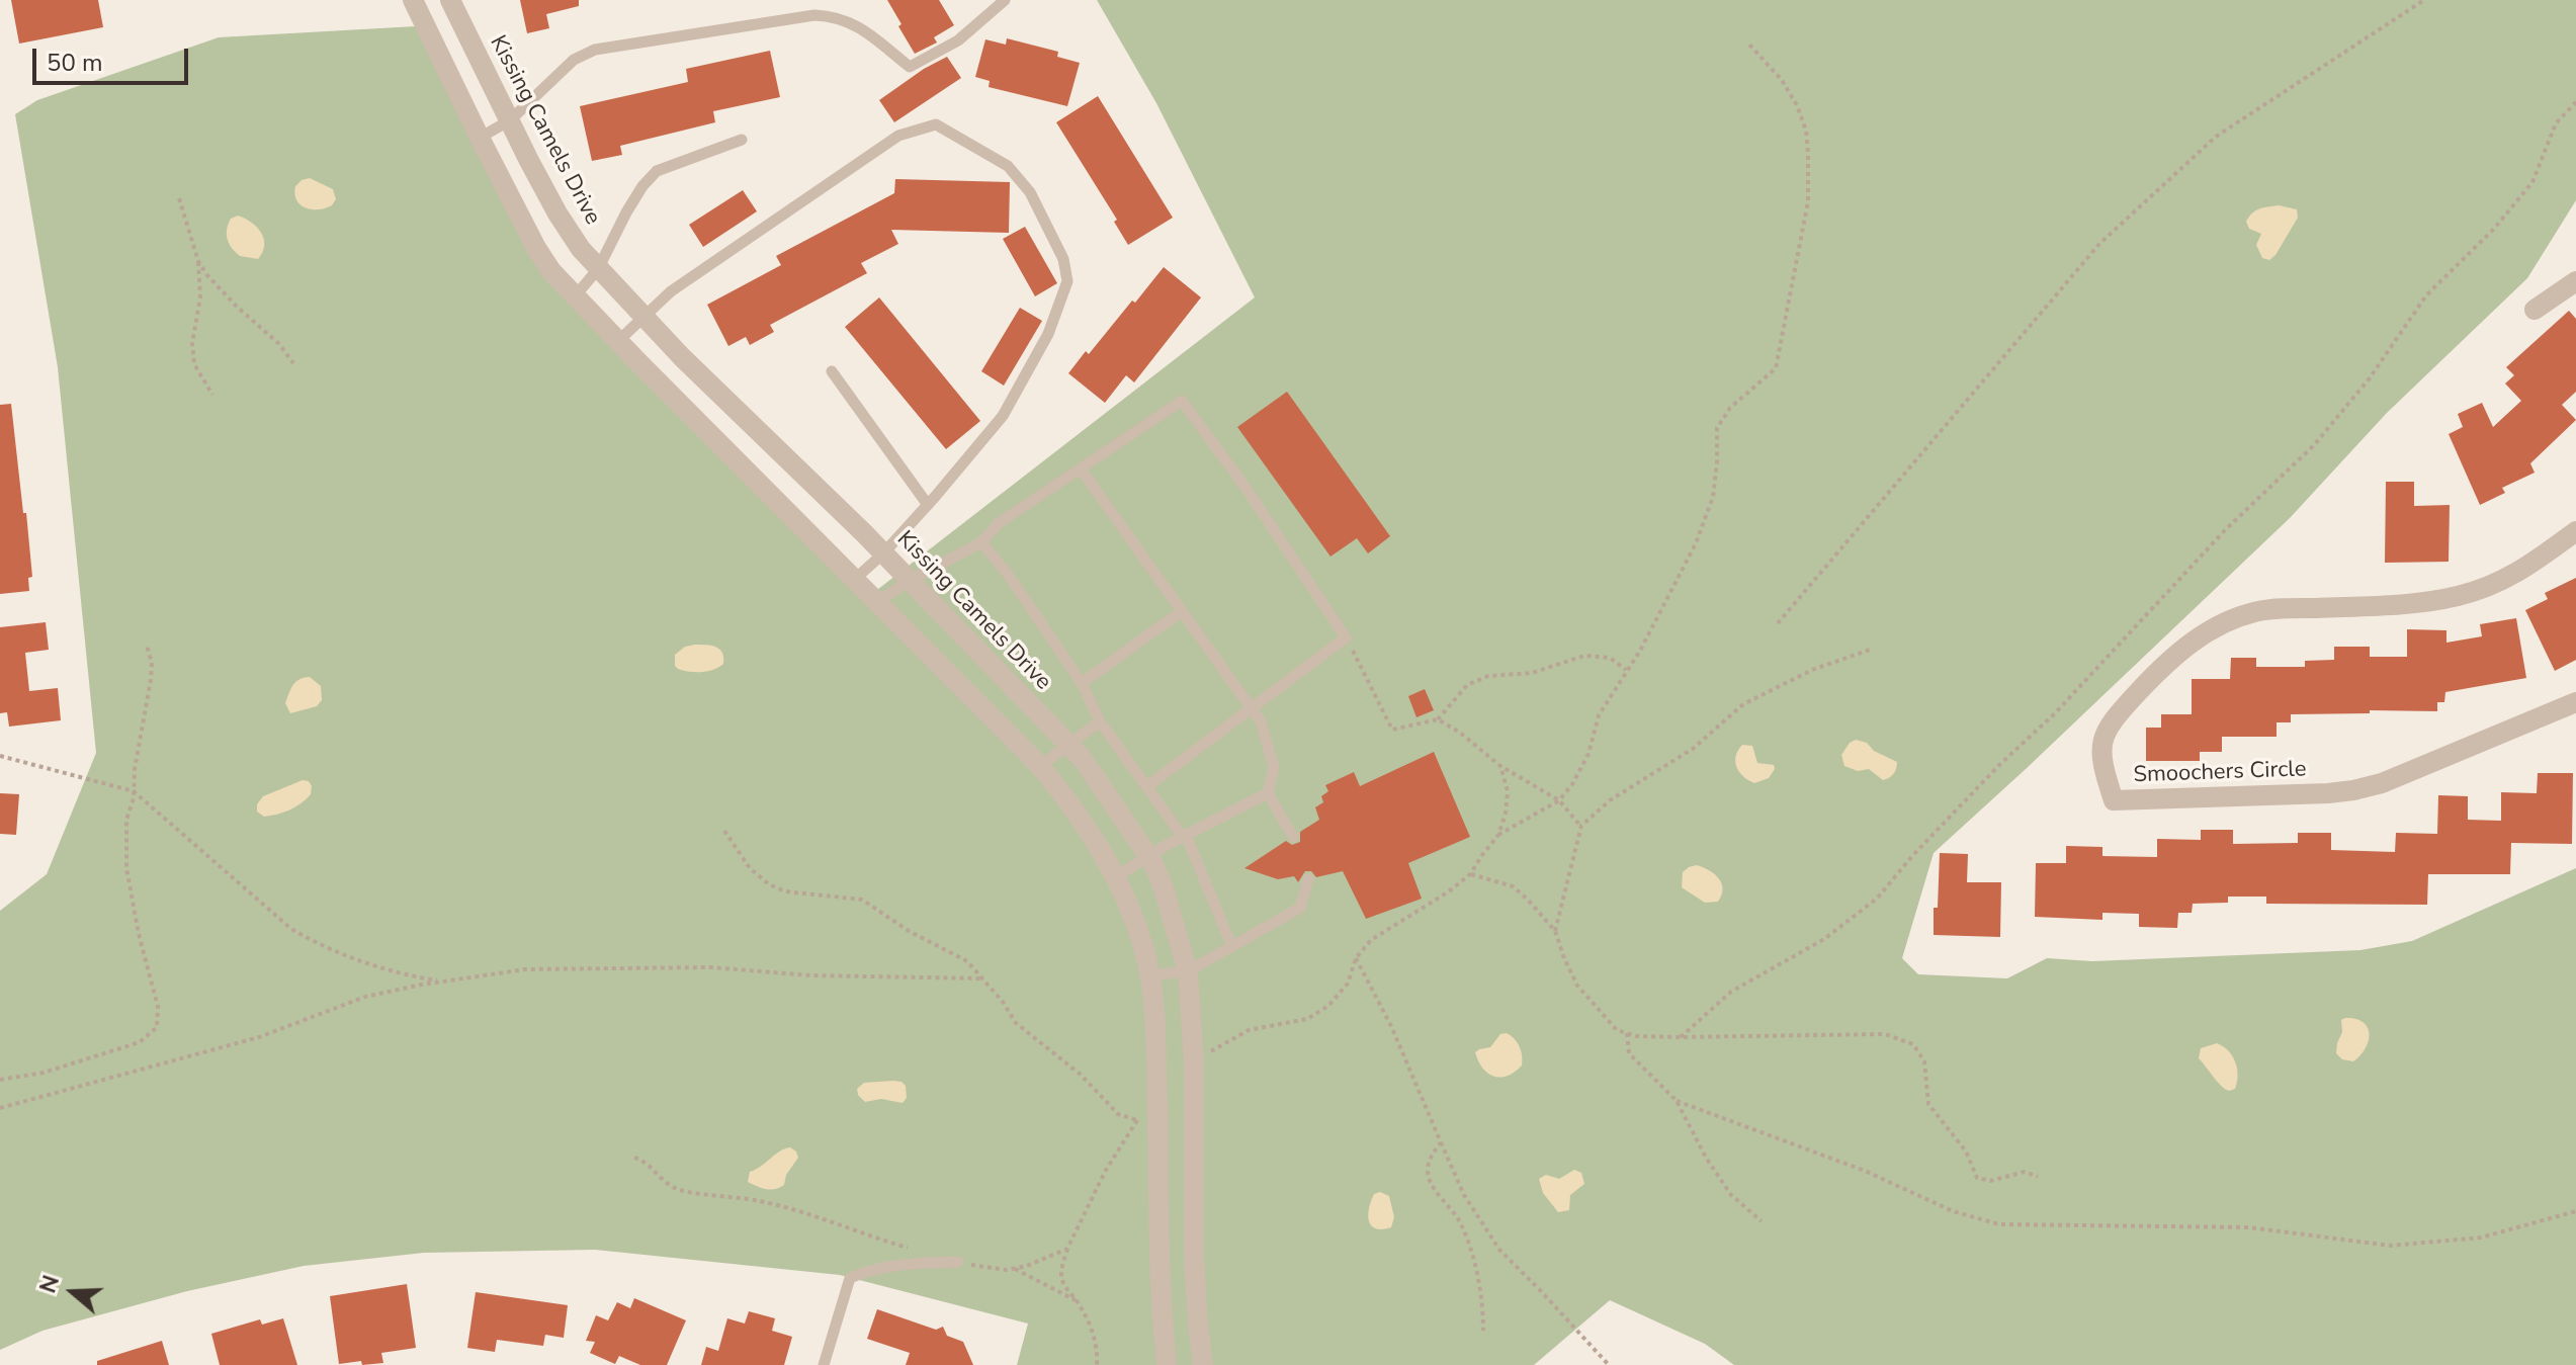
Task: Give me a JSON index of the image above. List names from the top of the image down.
{
  "streets": {
    "street": ["Kissing Camels Drive", "Smoochers Circle"]
  },
  "scale_bar": "50 m",
  "north": "left"
}
